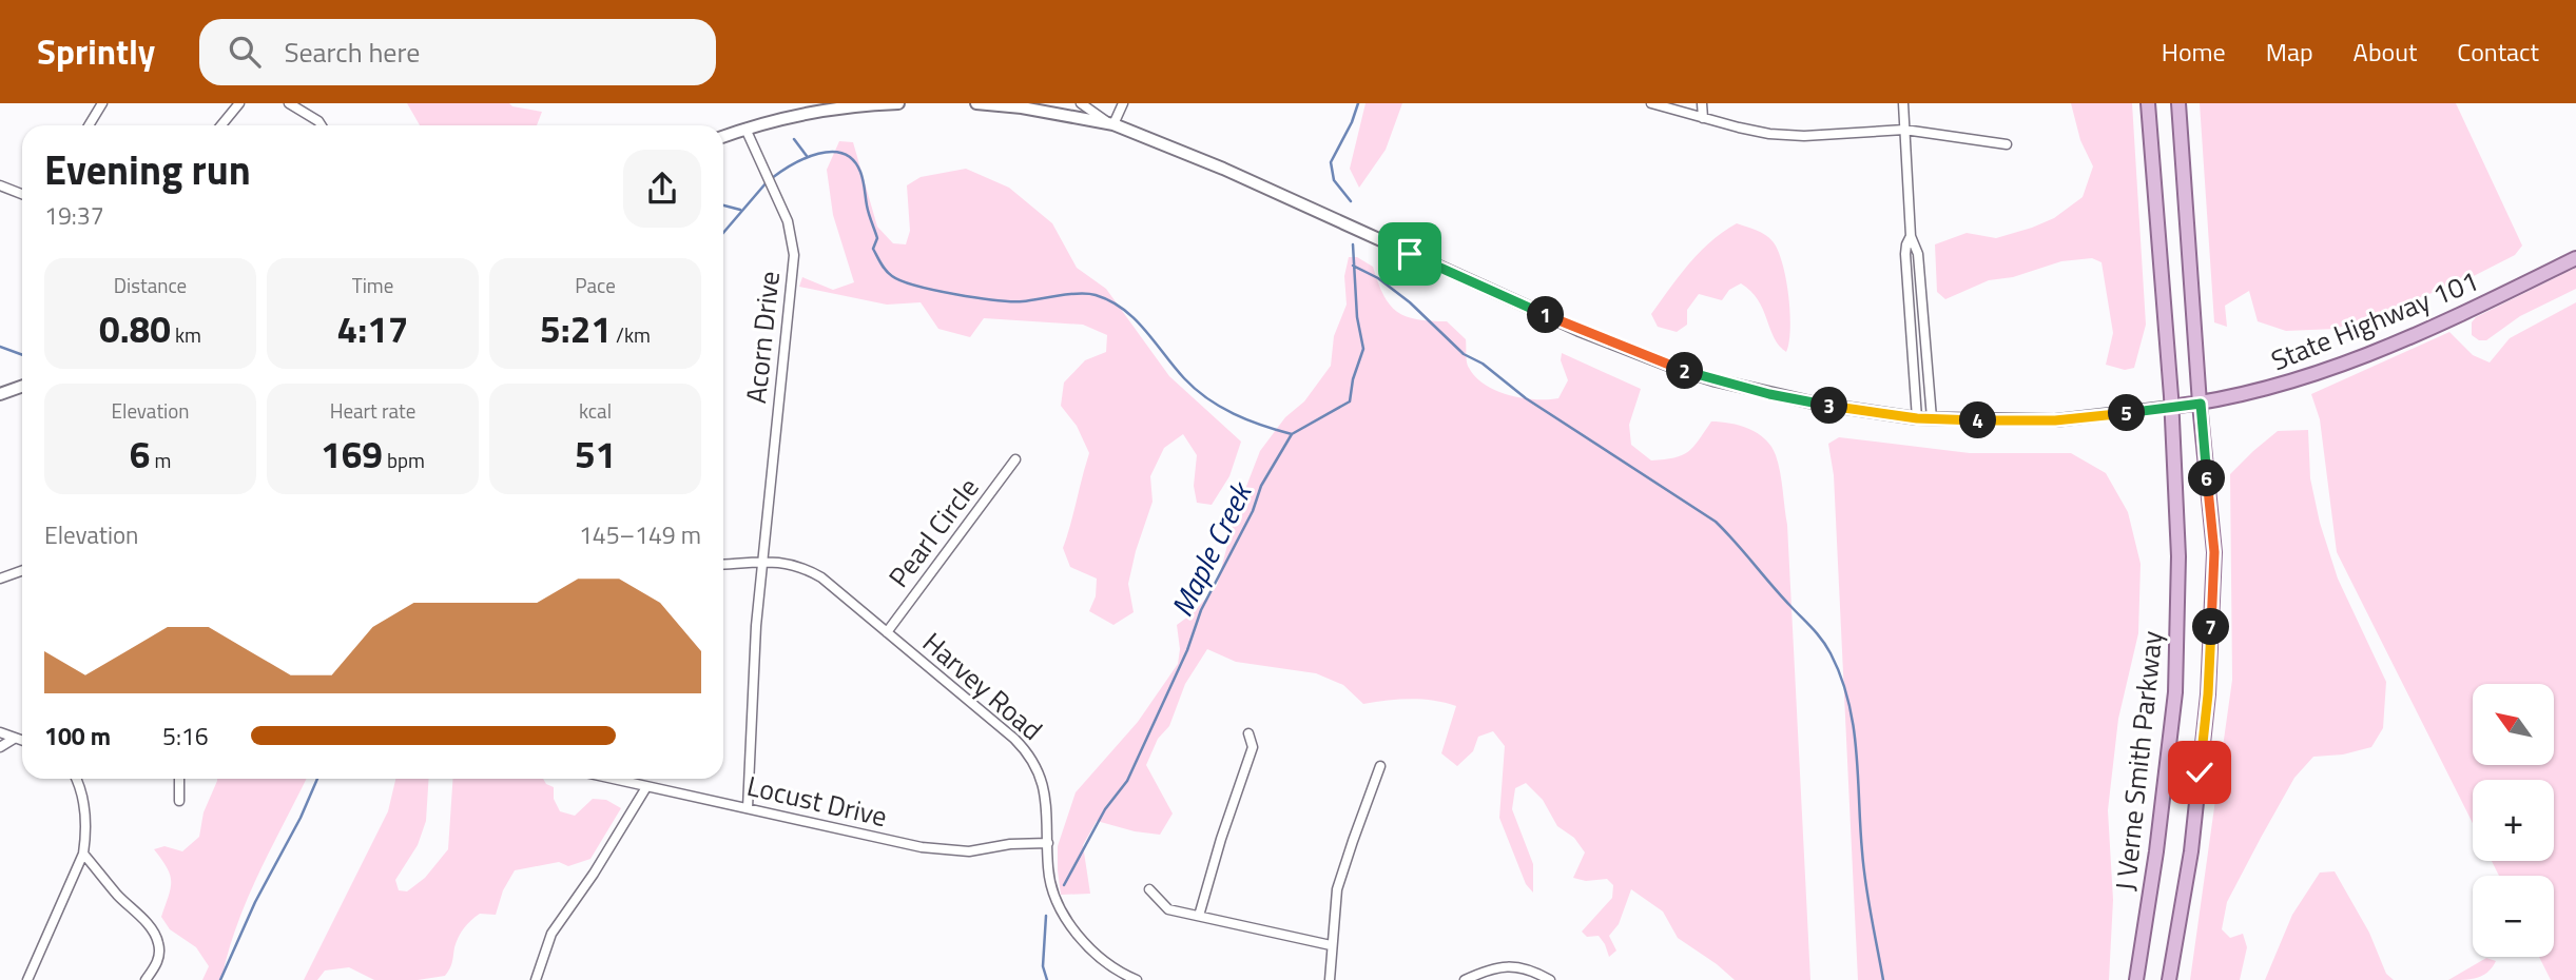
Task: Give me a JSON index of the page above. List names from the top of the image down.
{
  "streets": {
    "main road": ["State Highway 101", "J Verne Smith Parkway"],
    "street": [
      "Acorn Drive",
      "Pearl Circle",
      "Harvey Road",
      "Locust Drive"
    ]
  },
  "crossings": [
    ["State Highway 101", "J Verne Smith Parkway"],
    ["Acorn Drive", "Harvey Road"],
    ["Acorn Drive", "Locust Drive"],
    ["Pearl Circle", "Harvey Road"],
    ["Harvey Road", "Locust Drive"]
  ],
  "water": ["Maple Creek"],
  "north": "top left",
  "page": {
    "header": "Sprintly",
    "search": "Search here",
    "nav": [
      "Home",
      "Map",
      "About",
      "Contact"
    ],
    "heading": ["Evening run", "19:37"],
    "stats": [
      ["Distance", "0.80 km"],
      ["Time", "4:17"],
      ["Pace", "5:21 /km"],
      ["Elevation", "6 m"],
      ["Heart rate", "169 bpm"],
      ["kcal", "51"]
    ],
    "pins": [
      "1",
      "2",
      "3",
      "5",
      "4",
      "6",
      "7"
    ],
    "chart": ["Elevation", "145–149 m"],
    "map_buttons": ["+", "−"],
    "list": [
      {
        "name": "100 m",
        "note": "5:16"
      }
    ]
  }
}
